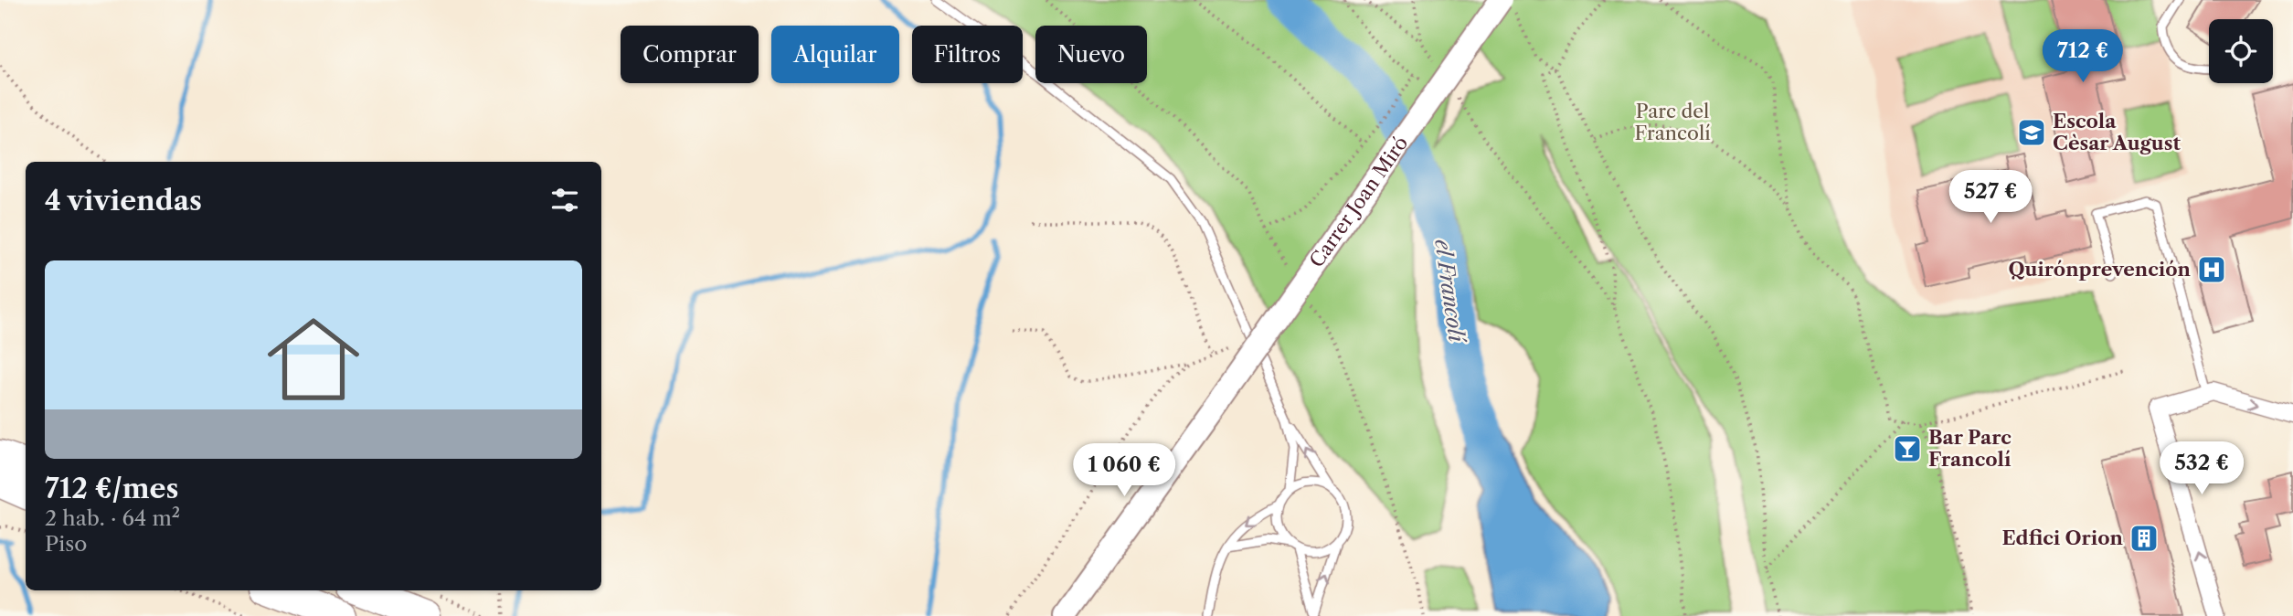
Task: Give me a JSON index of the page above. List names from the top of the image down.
{
  "streets": {
    "street": ["Carrer Joan Miró"]
  },
  "water": ["el Francolí"],
  "parks": ["Parc del Francolí"],
  "places": {
    "school or university": ["Escola Cèsar August"],
    "hospital": ["Quirónprevención"],
    "bar": ["Bar Parc Francolí"],
    "building": ["Edfici Orion"]
  },
  "page": {
    "chip": [
      "Comprar",
      "Alquilar",
      "Filtros",
      "Nuevo"
    ],
    "price": [
      "712 €",
      "527 €",
      "532 €",
      "1 060 €"
    ],
    "heading": "4 viviendas",
    "list": [
      {
        "name": "712 €/mes",
        "note": "2 hab. · 64 m² · Piso"
      }
    ]
  }
}
